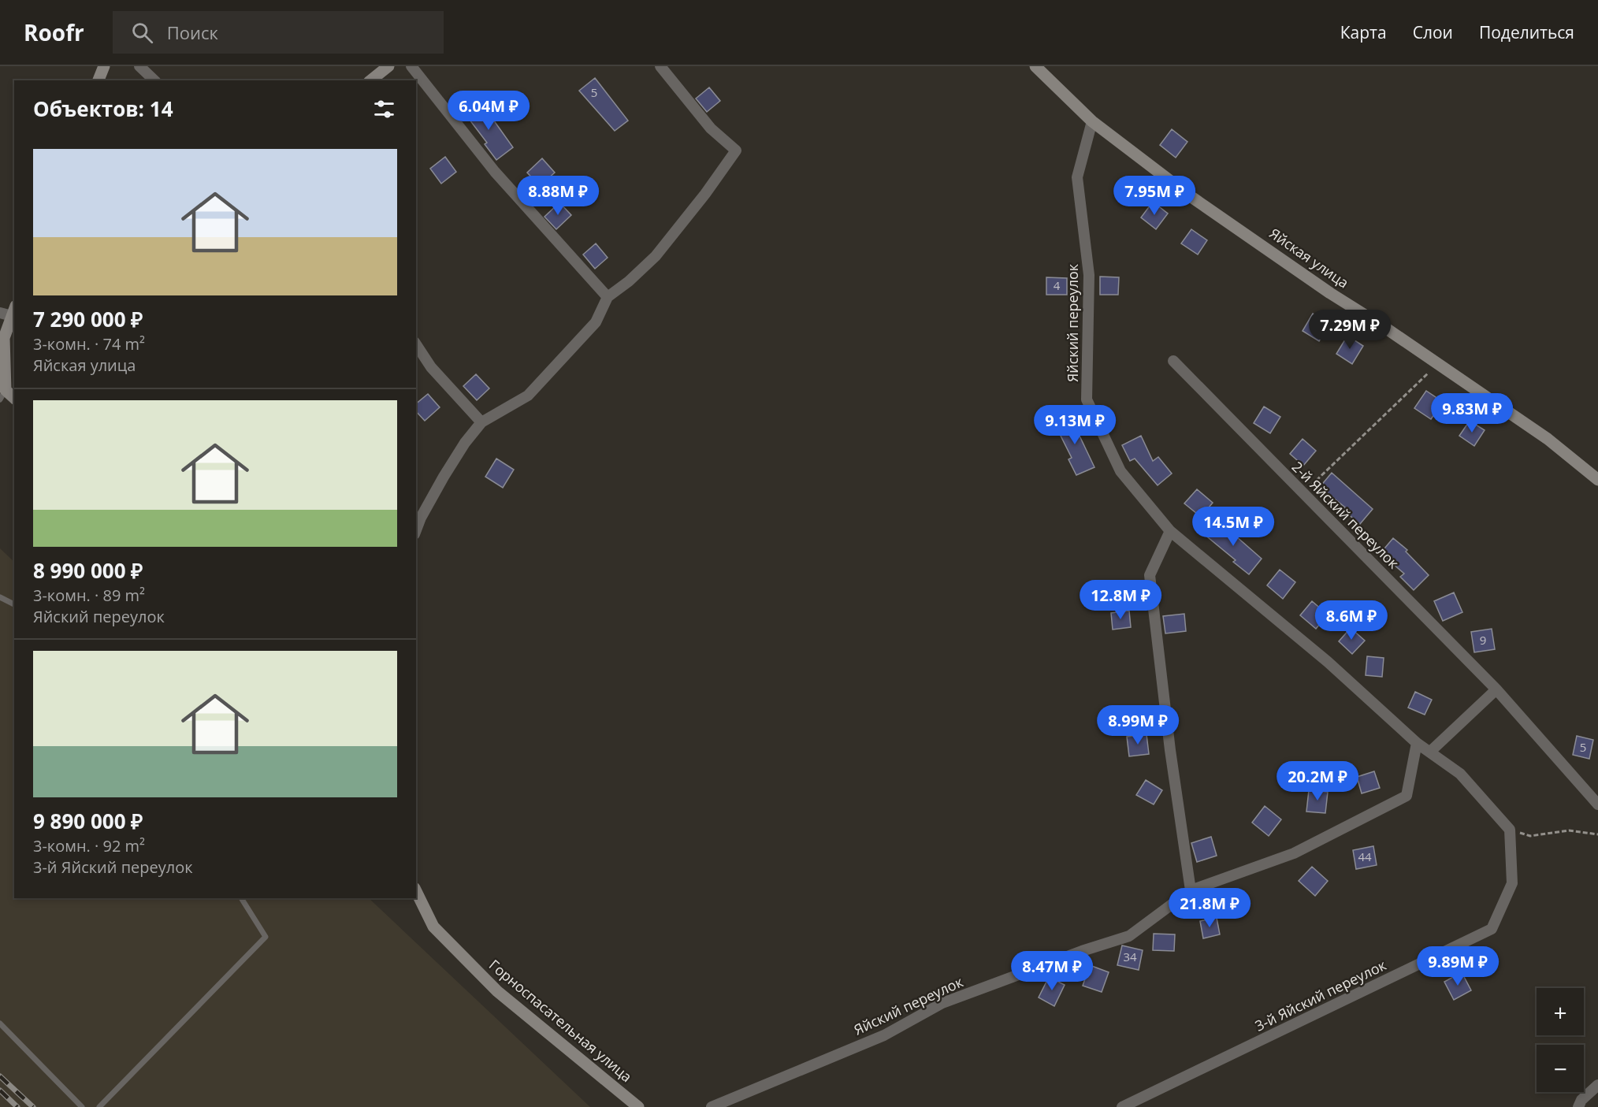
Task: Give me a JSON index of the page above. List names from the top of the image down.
{
  "streets": {
    "street": [
      "Яйская улица",
      "Яйский переулок",
      "2-й Яйский переулок",
      "3-й Яйский переулок",
      "Горноспасательная улица"
    ]
  },
  "crossings": [
    ["Яйская улица", "Яйский переулок"]
  ],
  "house_numbers": [
    "5",
    "4",
    "9",
    "5",
    "44",
    "34"
  ],
  "page": {
    "header": "Roofr",
    "search": "Поиск",
    "nav": ["Карта", "Слои", "Поделиться"],
    "heading": "Объектов: 14",
    "price": [
      "6.04M ₽",
      "8.88M ₽",
      "7.95M ₽",
      "7.29M ₽",
      "9.83M ₽",
      "9.13M ₽",
      "14.5M ₽",
      "12.8M ₽",
      "8.6M ₽",
      "8.99M ₽",
      "20.2M ₽",
      "21.8M ₽",
      "9.89M ₽",
      "8.47M ₽"
    ],
    "list": [
      {
        "name": "7 290 000 ₽",
        "note": "3-комн. · 74 m² · Яйская улица"
      },
      {
        "name": "8 990 000 ₽",
        "note": "3-комн. · 89 m² · Яйский переулок"
      },
      {
        "name": "9 890 000 ₽",
        "note": "3-комн. · 92 m² · 3-й Яйский переулок"
      }
    ],
    "map_buttons": ["+", "−"]
  }
}
